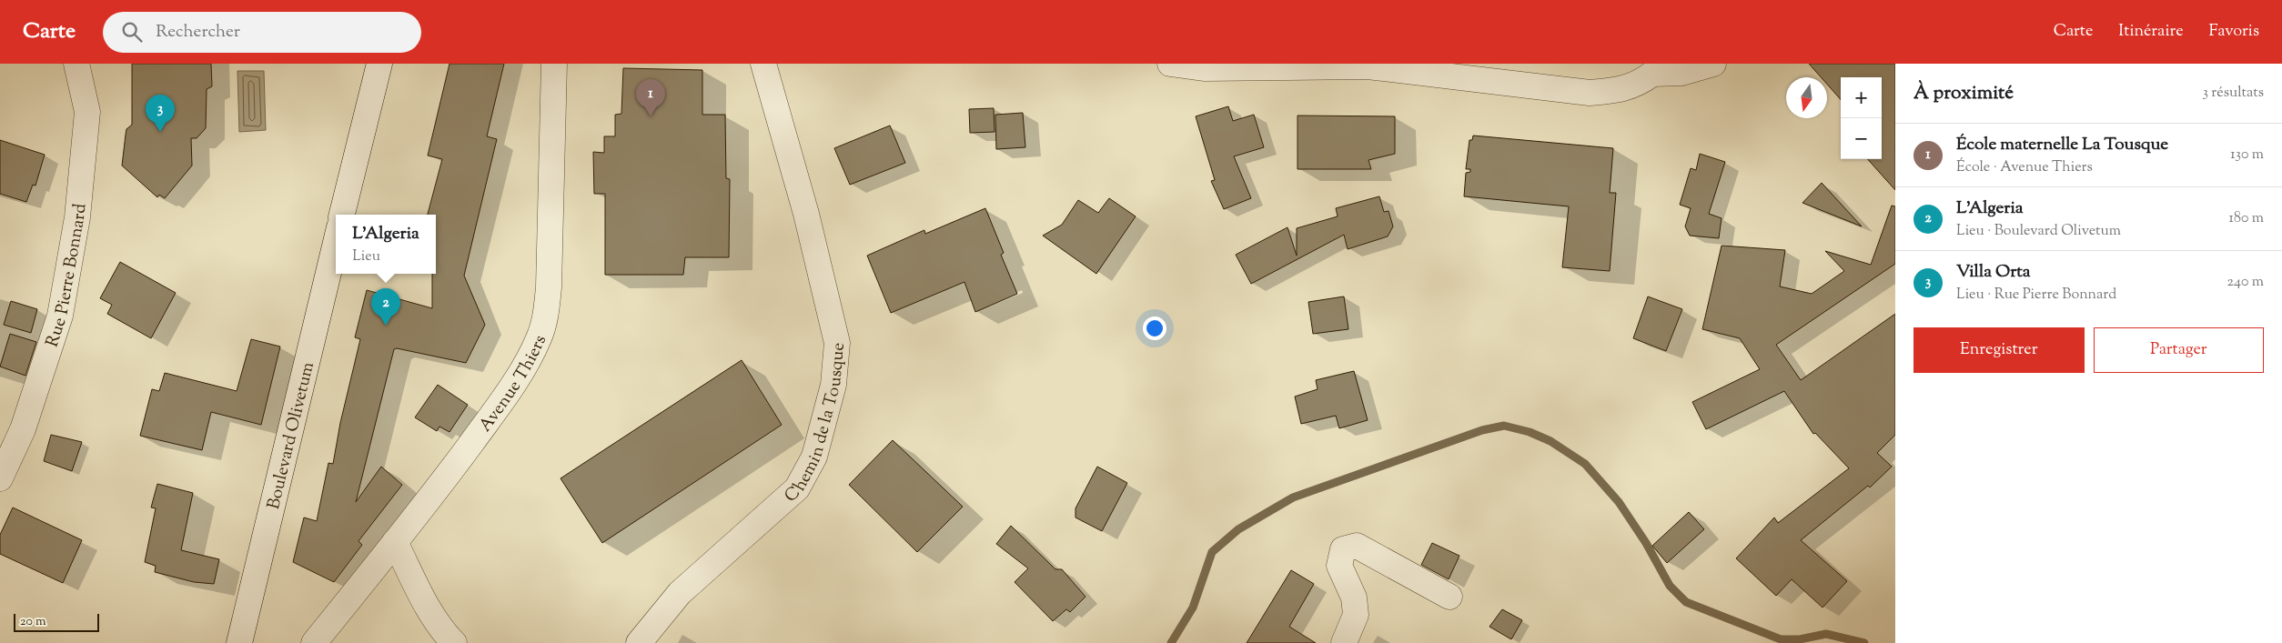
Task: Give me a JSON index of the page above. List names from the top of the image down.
{
  "streets": {
    "street": [
      "Rue Pierre Bonnard",
      "Avenue Thiers",
      "Chemin de la Tousque",
      "Boulevard Olivetum"
    ]
  },
  "scale_bar": "20 m",
  "north": "bottom",
  "page": {
    "header": "Carte",
    "search": "Rechercher",
    "nav": ["Carte", "Itinéraire", "Favoris"],
    "heading": ["À proximité", "3 résultats"],
    "map_buttons": ["+", "−"],
    "pins": ["1", "3", "2"],
    "list": [
      {
        "mark": "1",
        "name": "École maternelle La Tousque",
        "note": "École · Avenue Thiers",
        "value": "130 m"
      },
      {
        "mark": "2",
        "name": "L'Algeria",
        "note": "Lieu · Boulevard Olivetum",
        "value": "180 m"
      },
      {
        "mark": "3",
        "name": "Villa Orta",
        "note": "Lieu · Rue Pierre Bonnard",
        "value": "240 m"
      }
    ],
    "popup": ["L'Algeria", "Lieu"],
    "buttons": ["Enregistrer", "Partager"],
    "scale": "20 m"
  }
}
